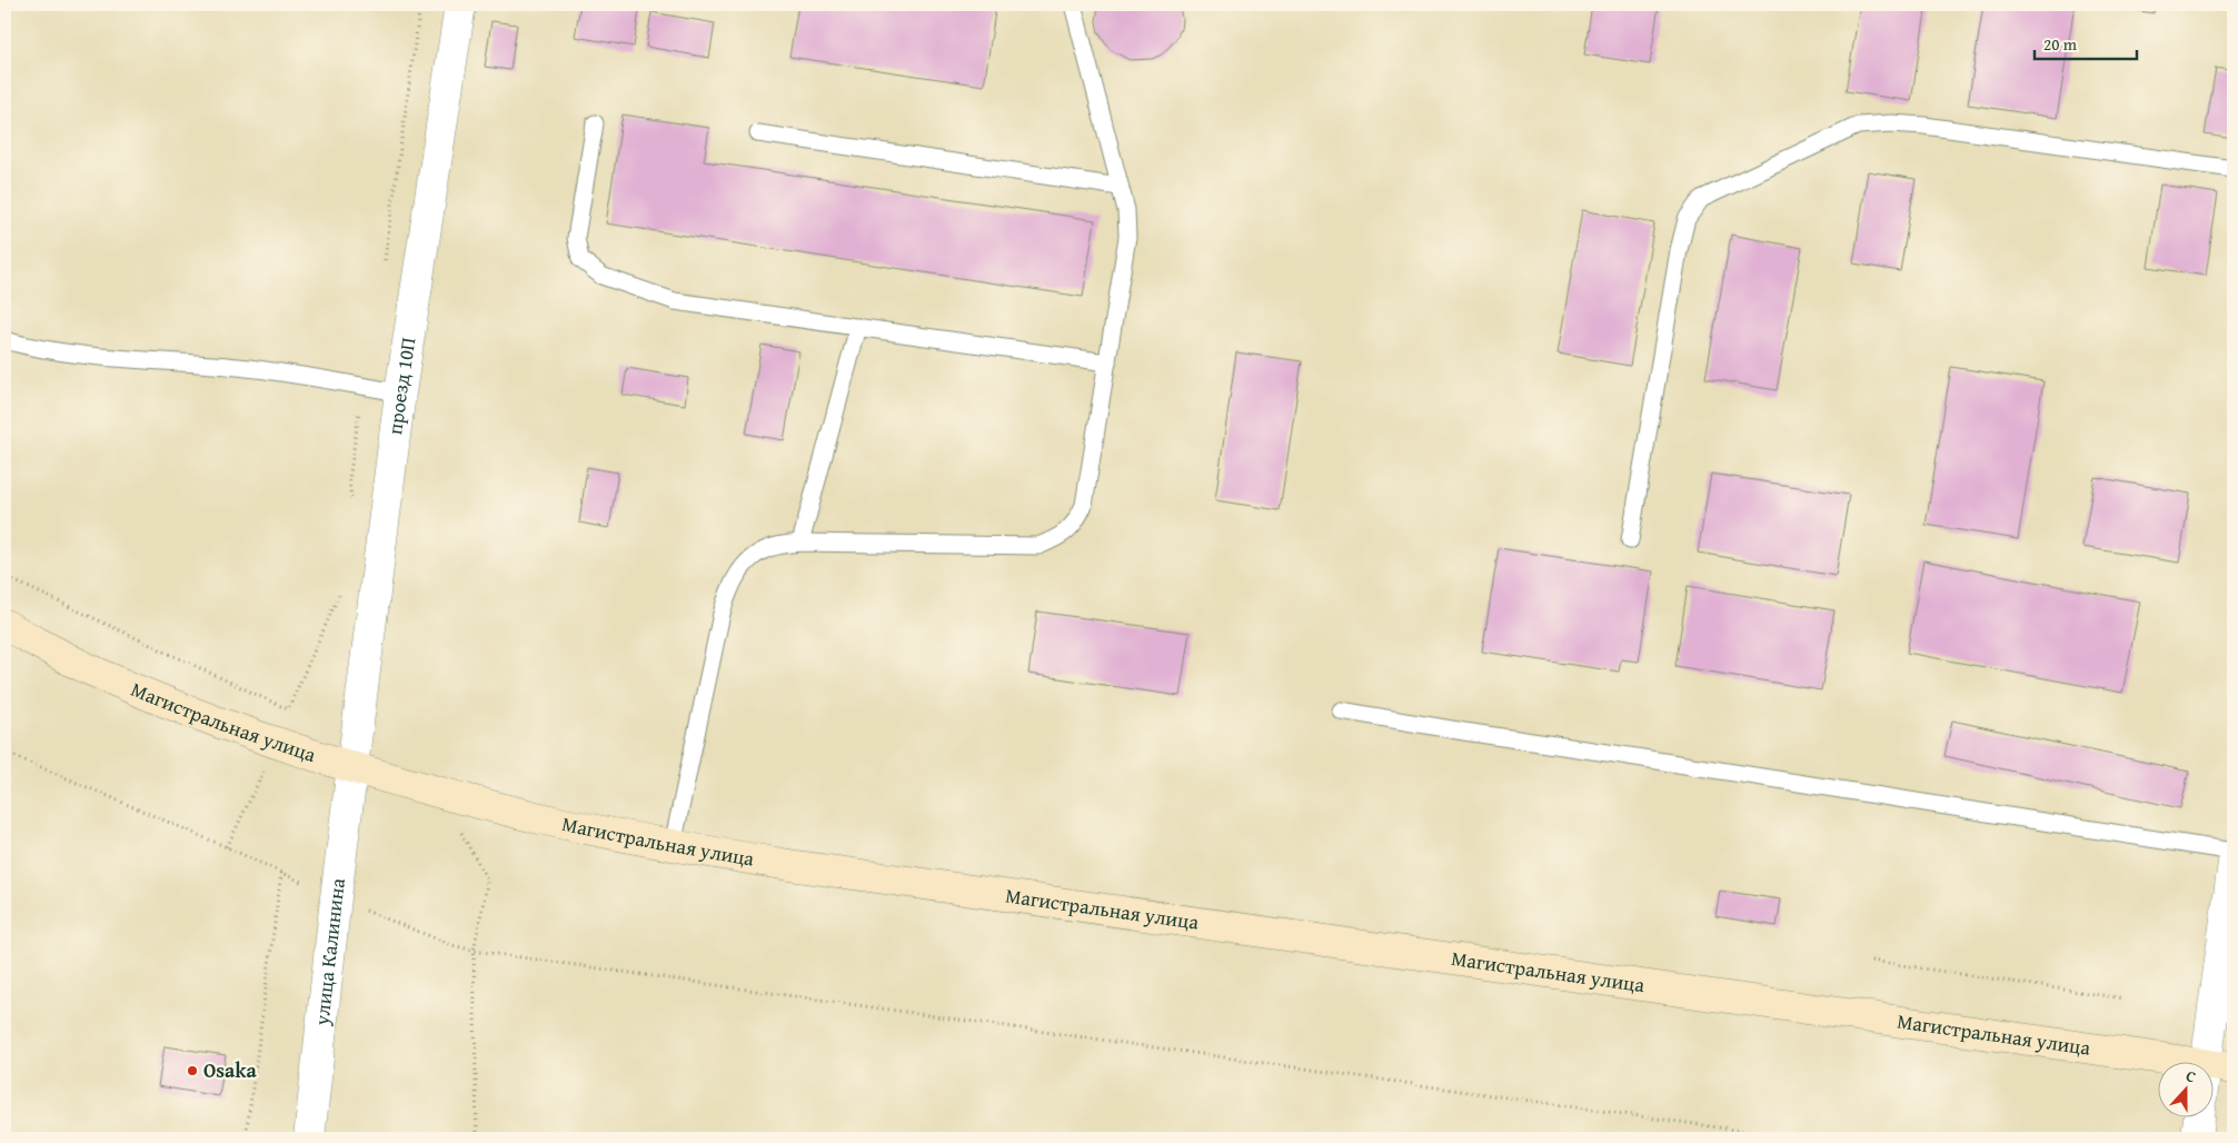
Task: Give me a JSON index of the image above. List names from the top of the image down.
{
  "streets": {
    "main road": ["Магистральная улица"],
    "street": ["проезд 10П", "улица Калинина"]
  },
  "crossings": [
    ["проезд 10П", "Магистральная улица"],
    ["проезд 10П", "улица Калинина"],
    ["Магистральная улица", "улица Калинина"]
  ],
  "places": ["Osaka"],
  "scale_bar": "20 m",
  "north": "top"
}
